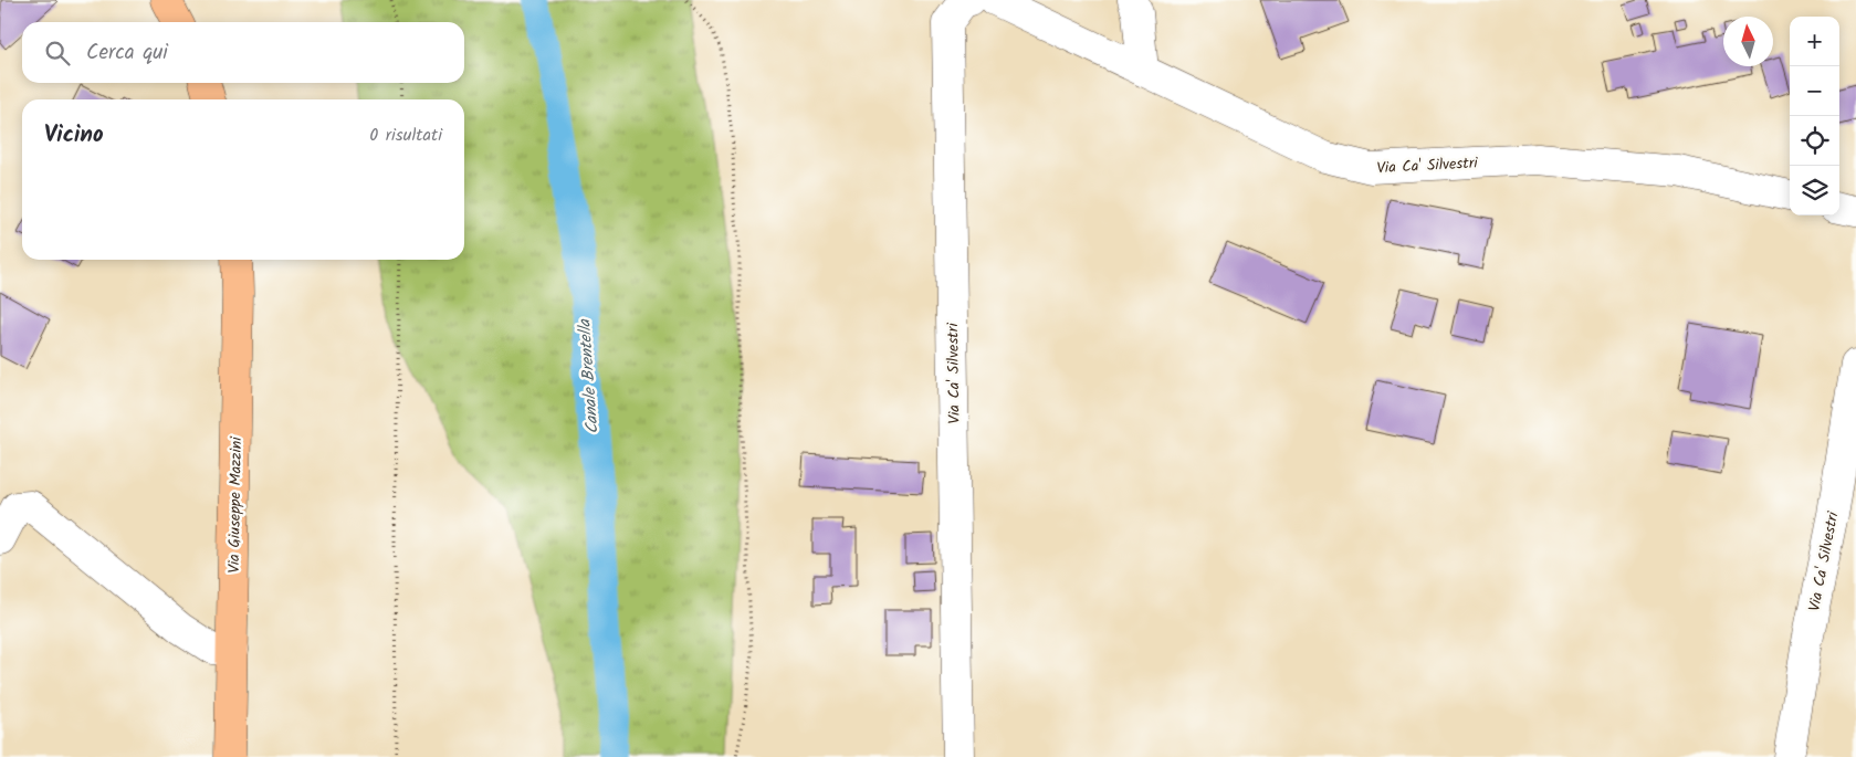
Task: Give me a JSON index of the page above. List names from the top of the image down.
{
  "streets": {
    "main road": ["Via Giuseppe Mazzini"],
    "street": ["Via Ca' Silvestri"]
  },
  "water": ["Canale Brentella"],
  "north": "top",
  "page": {
    "map_buttons": ["+", "−"],
    "search": "Cerca qui",
    "heading": ["Vicino", "0 risultati"]
  }
}
